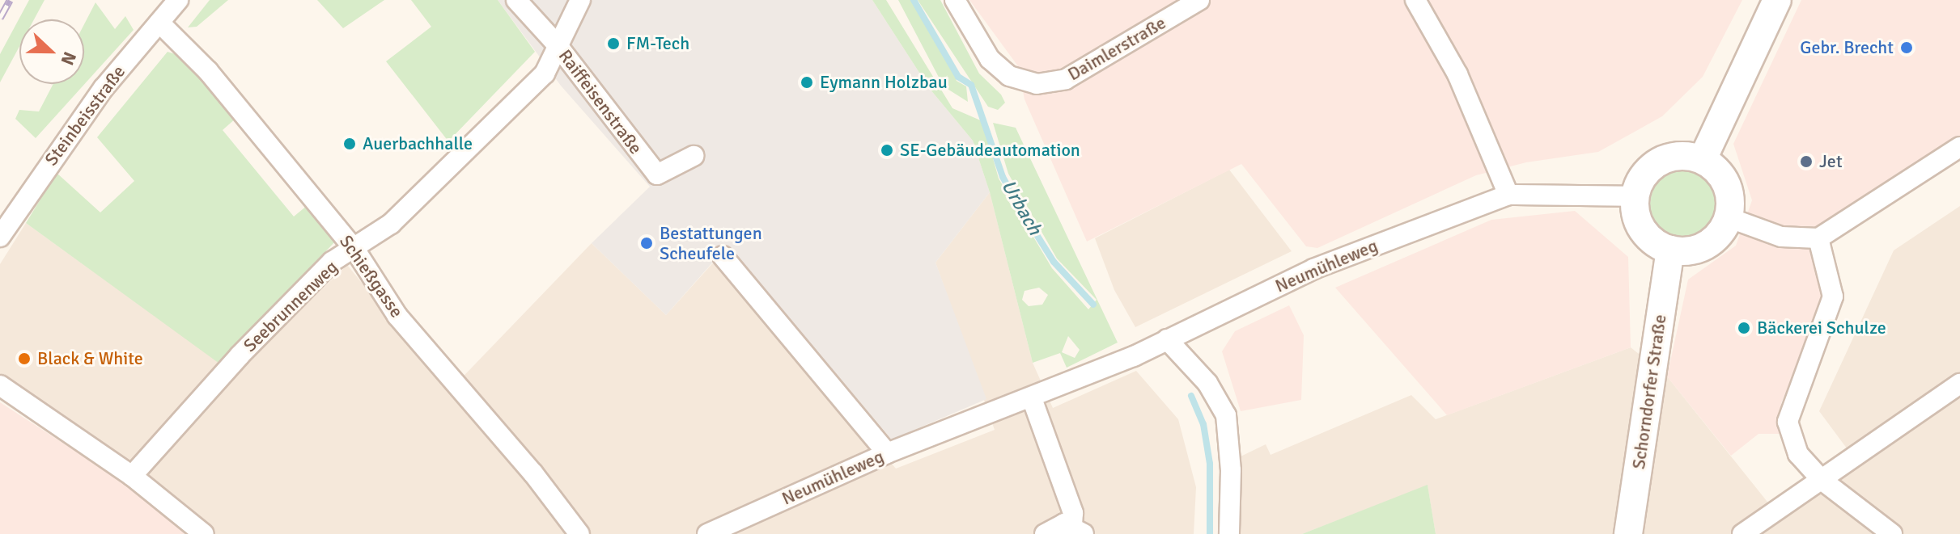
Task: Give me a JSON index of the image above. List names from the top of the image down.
{
  "streets": {
    "street": [
      "Daimlerstraße",
      "Raiffeisenstraße",
      "Steinbeisstraße",
      "Neumühleweg",
      "Schießgasse",
      "Seebrunnenweg",
      "Schorndorfer Straße"
    ]
  },
  "crossings": [
    ["Raiffeisenstraße", "Seebrunnenweg"],
    ["Steinbeisstraße", "Schießgasse"],
    ["Neumühleweg", "Schorndorfer Straße"],
    ["Schießgasse", "Seebrunnenweg"]
  ],
  "water": ["Urbach"],
  "places": [
    "FM-Tech",
    "Gebr. Brecht",
    "Eymann Holzbau",
    "Auerbachhalle",
    "SE-Gebäudeautomation",
    "Jet",
    "Bestattungen Scheufele",
    "Bäckerei Schulze",
    "Black & White"
  ],
  "north": "right"
}
